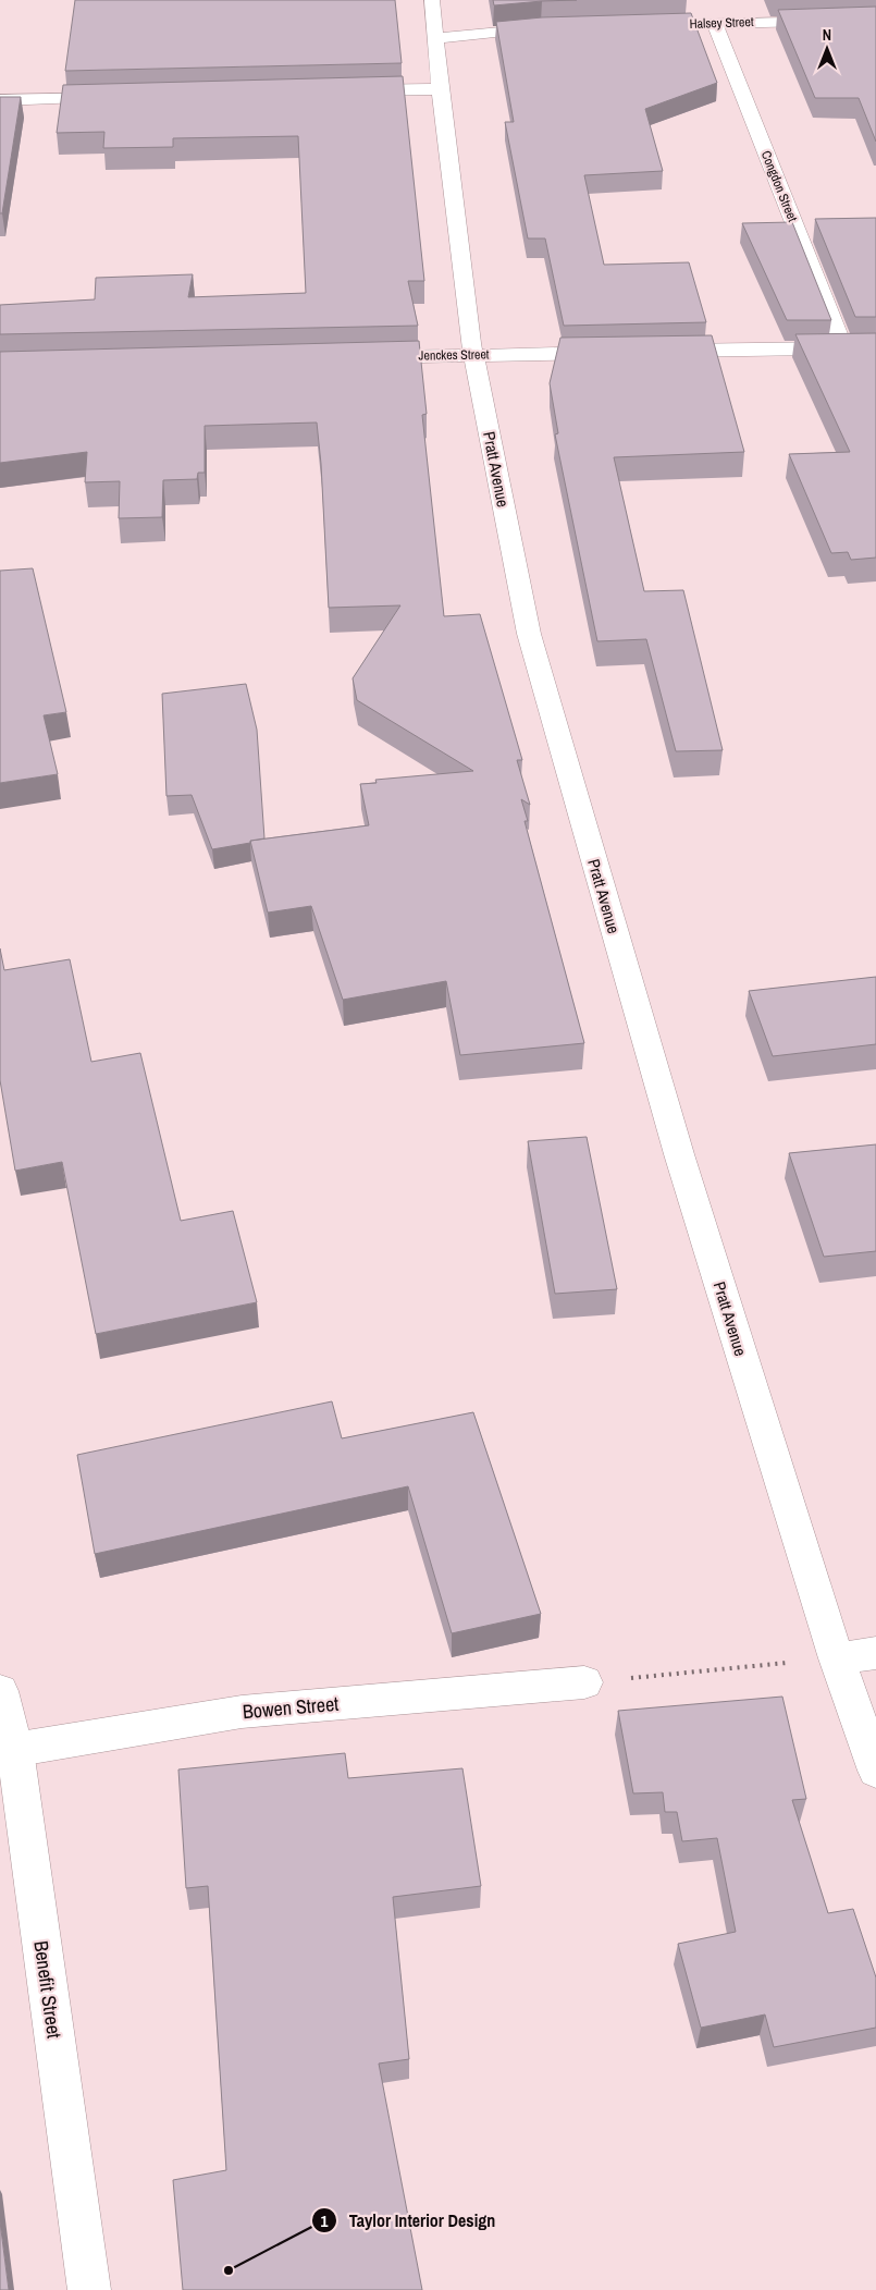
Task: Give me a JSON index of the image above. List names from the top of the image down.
{
  "streets": {
    "street": [
      "Halsey Street",
      "Congdon Street",
      "Jenckes Street",
      "Pratt Avenue",
      "Bowen Street",
      "Benefit Street"
    ]
  },
  "crossings": [
    ["Halsey Street", "Congdon Street"],
    ["Jenckes Street", "Pratt Avenue"],
    ["Bowen Street", "Benefit Street"]
  ],
  "places": ["Taylor Interior Design"],
  "north": "top"
}
